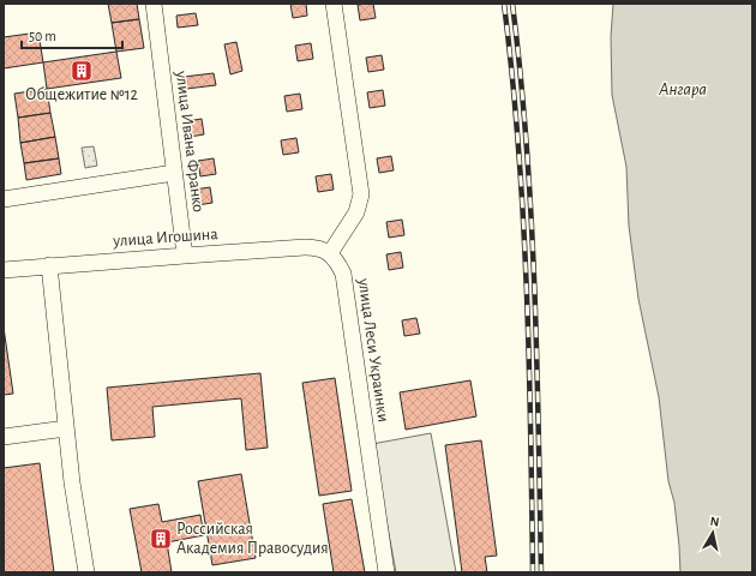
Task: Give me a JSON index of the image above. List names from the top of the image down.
{
  "streets": {
    "street": ["улица Ивана Франко", "улица Игошина", "улица Леси Украинки"]
  },
  "crossings": [
    ["улица Ивана Франко", "улица Игошина"],
    ["улица Игошина", "улица Леси Украинки"]
  ],
  "water": ["Ангара"],
  "places": {
    "building": ["Общежитие №12", "Российская Академия Правосудия"]
  },
  "scale_bar": "50 m",
  "north": "top"
}
